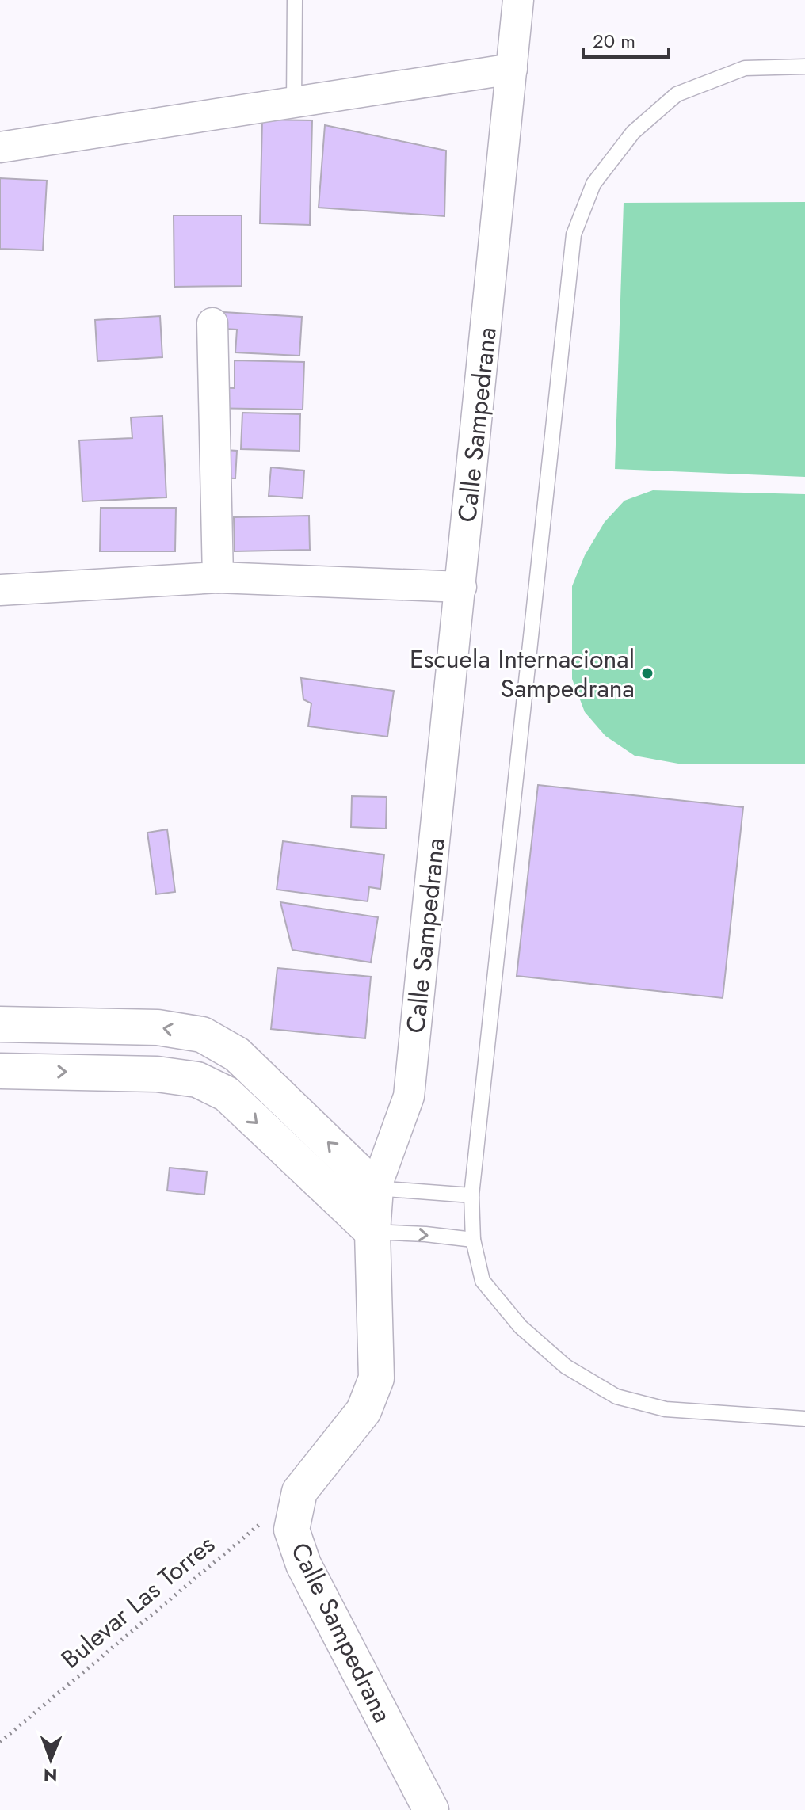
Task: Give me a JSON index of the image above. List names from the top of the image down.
{
  "streets": {
    "street": ["Calle Sampedrana"],
    "path": ["Bulevar Las Torres"]
  },
  "places": ["Escuela Internacional Sampedrana"],
  "scale_bar": "20 m",
  "north": "bottom"
}
